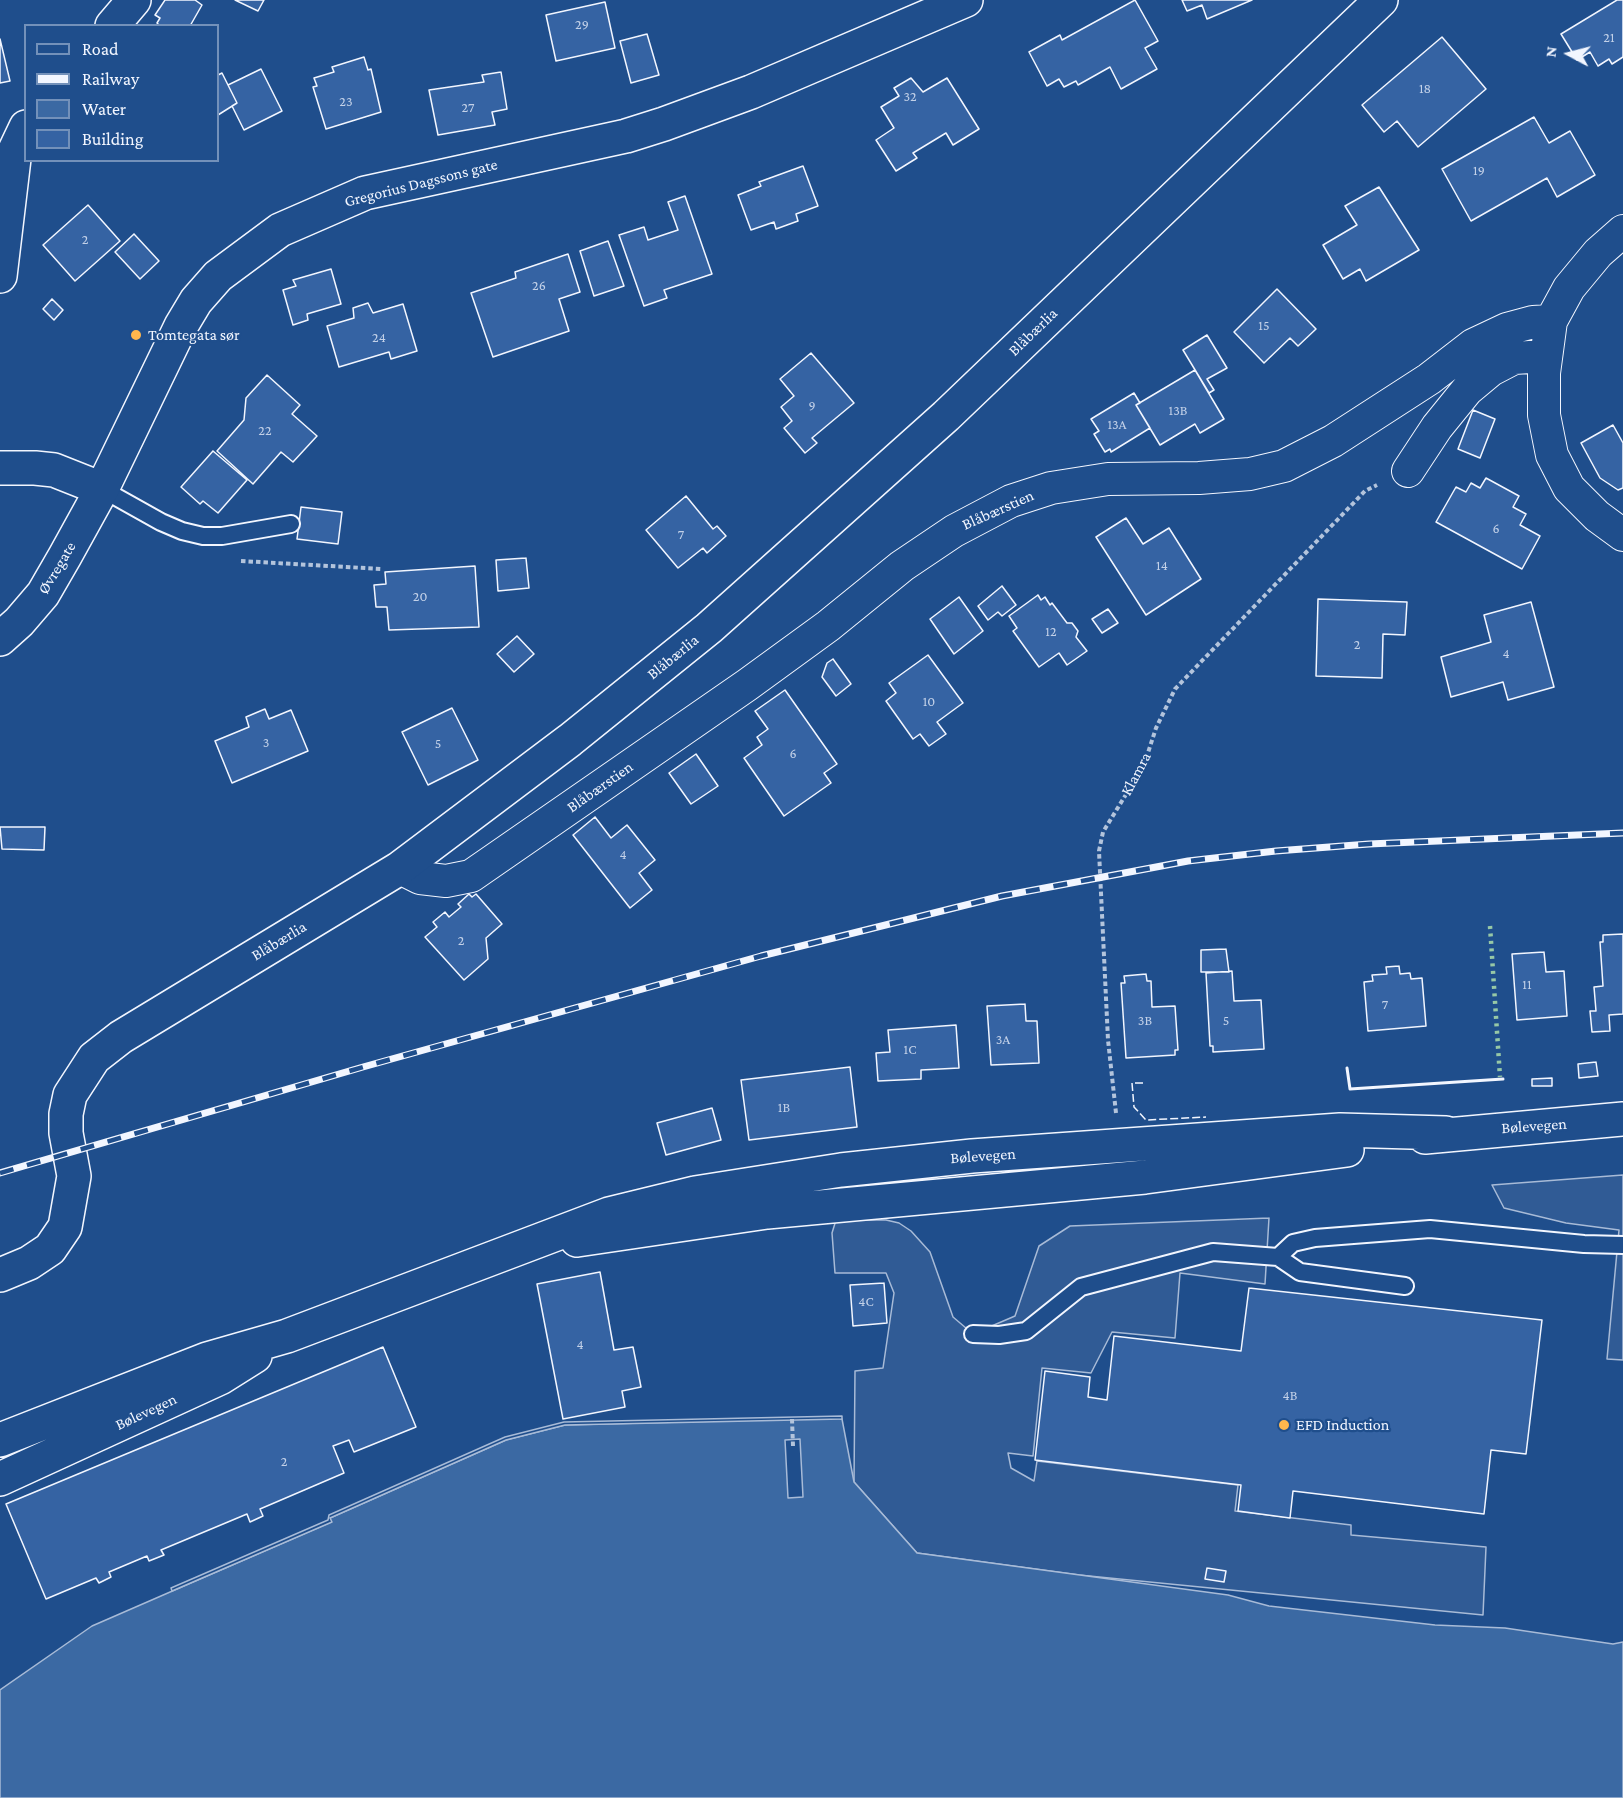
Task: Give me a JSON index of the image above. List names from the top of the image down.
{
  "streets": {
    "street": [
      "Gregorius Dagssons gate",
      "Blåbærlia",
      "Blåbærstien",
      "Øvregate",
      "Bølevegen"
    ],
    "path": ["Klamra"]
  },
  "crossings": [
    ["Gregorius Dagssons gate", "Øvregate"],
    ["Blåbærlia", "Blåbærstien"],
    ["Klamra", "Bølevegen"]
  ],
  "places": ["Tomtegata sør", "EFD Induction"],
  "house_numbers": [
    "29",
    "21",
    "18",
    "32",
    "23",
    "27",
    "19",
    "2",
    "26",
    "15",
    "24",
    "9",
    "13B",
    "13A",
    "22",
    "6",
    "7",
    "14",
    "20",
    "12",
    "2",
    "4",
    "10",
    "3",
    "5",
    "6",
    "4",
    "2",
    "11",
    "7",
    "3B",
    "5",
    "3A",
    "1C",
    "1B",
    "4C",
    "4",
    "4B",
    "2"
  ],
  "legend": [
    "Road",
    "Railway",
    "Water",
    "Building"
  ],
  "north": "left"
}
